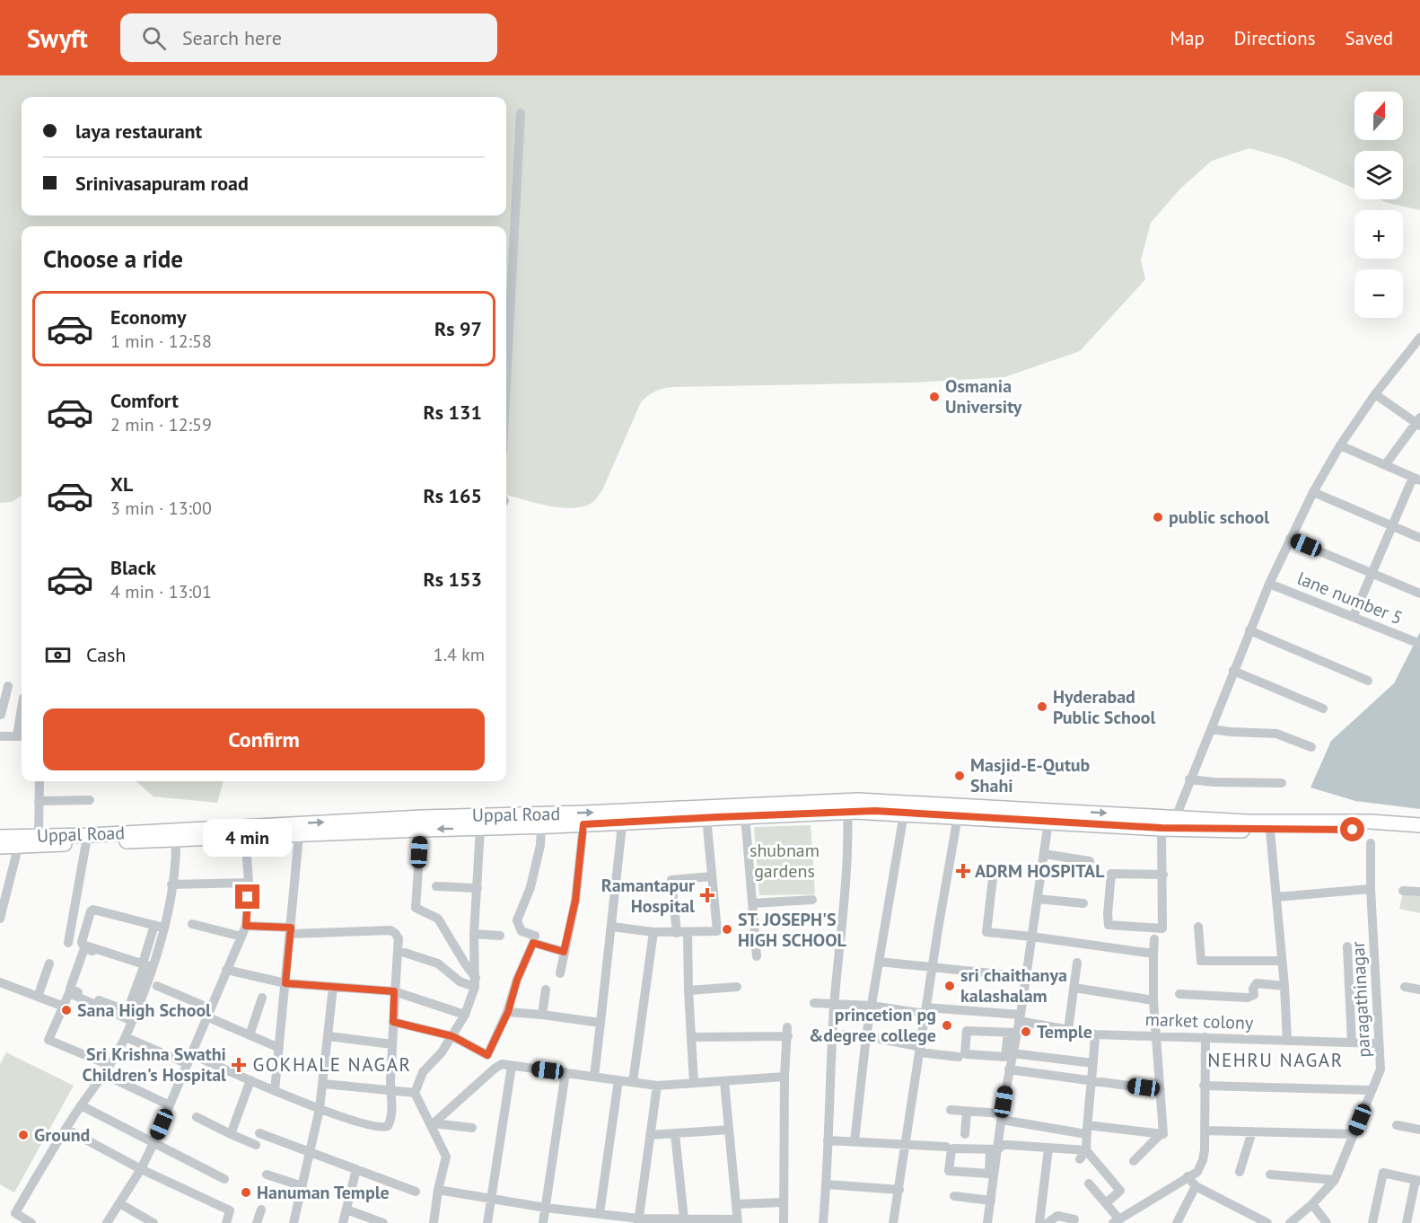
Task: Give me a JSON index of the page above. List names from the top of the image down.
{
  "streets": {
    "highway": ["Uppal Road"],
    "street": ["lane number 5", "paragathinagar", "market colony"]
  },
  "crossings": [
    ["paragathinagar", "market colony"]
  ],
  "districts": ["NEHRU NAGAR", "GOKHALE NAGAR"],
  "parks": ["shubnam gardens"],
  "places": {
    "other": [
      "Osmania University",
      "public school",
      "Hyderabad Public School",
      "Masjid-E-Qutub Shahi",
      "ST. JOSEPH'S HIGH SCHOOL",
      "sri chaithanya kalashalam",
      "Sana High School",
      "princetion pg &degree college",
      "Temple",
      "Ground",
      "Hanuman Temple"
    ],
    "health": ["ADRM HOSPITAL", "Ramantapur Hospital", "Sri Krishna Swathi Children's Hospital"]
  },
  "north": "top",
  "page": {
    "header": "Swyft",
    "search": "Search here",
    "nav": ["Map", "Directions", "Saved"],
    "map_buttons": ["+", "−"],
    "banner": ["laya restaurant", "Srinivasapuram road"],
    "heading": "Choose a ride",
    "list": [
      {
        "name": "Economy",
        "note": "1 min · 12:58",
        "value": "Rs 97"
      },
      {
        "name": "Comfort",
        "note": "2 min · 12:59",
        "value": "Rs 131"
      },
      {
        "name": "XL",
        "note": "3 min · 13:00",
        "value": "Rs 165"
      },
      {
        "name": "Black",
        "note": "4 min · 13:01",
        "value": "Rs 153"
      }
    ],
    "pay": ["Cash", "1.4 km"],
    "buttons": "Confirm",
    "bubble": "4 min"
  }
}
